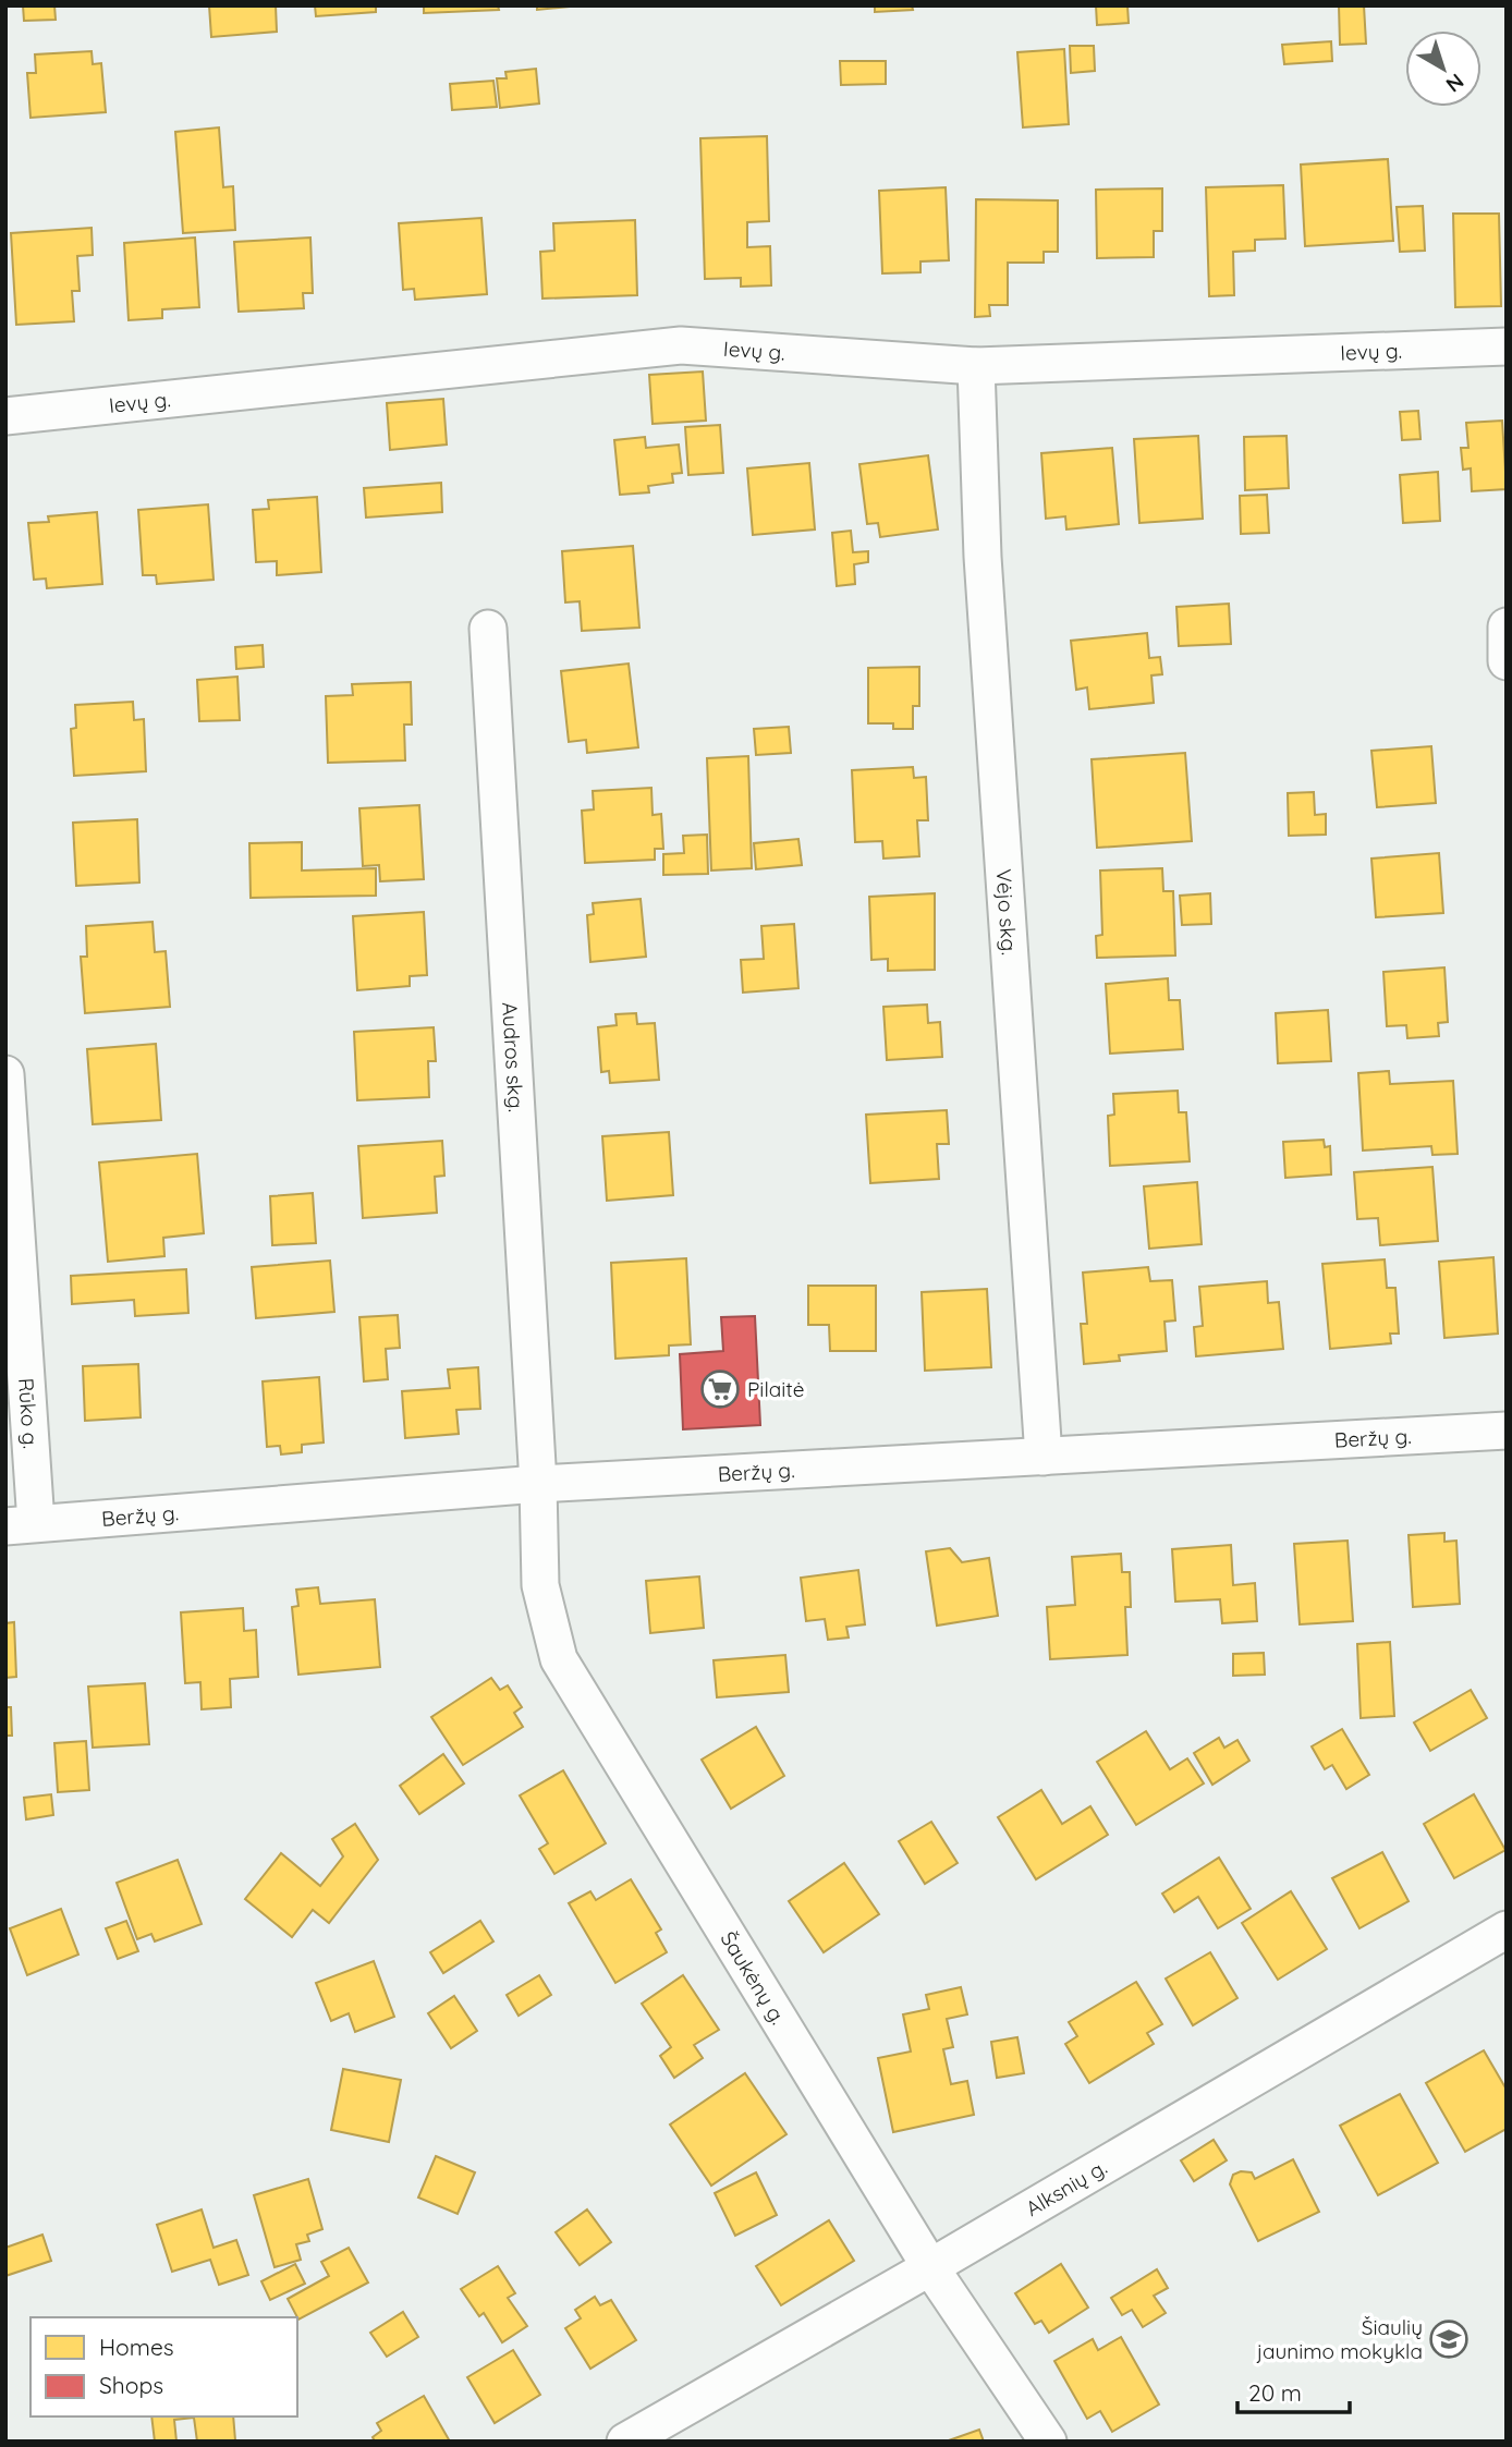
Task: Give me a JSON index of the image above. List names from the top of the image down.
{
  "streets": {
    "street": [
      "Ievų g.",
      "Vėjo skg.",
      "Audros skg.",
      "Rūko g.",
      "Beržų g.",
      "Šaukėnų g.",
      "Alksnių g."
    ]
  },
  "crossings": [
    ["Ievų g.", "Vėjo skg."],
    ["Vėjo skg.", "Beržų g."],
    ["Audros skg.", "Beržų g."],
    ["Audros skg.", "Šaukėnų g."],
    ["Rūko g.", "Beržų g."],
    ["Beržų g.", "Šaukėnų g."],
    ["Šaukėnų g.", "Alksnių g."]
  ],
  "places": {
    "supermarket": ["Pilaitė"],
    "school or university": ["Šiaulių jaunimo mokykla"]
  },
  "legend": ["Homes", "Shops"],
  "scale_bar": "20 m",
  "north": "bottom right"
}
